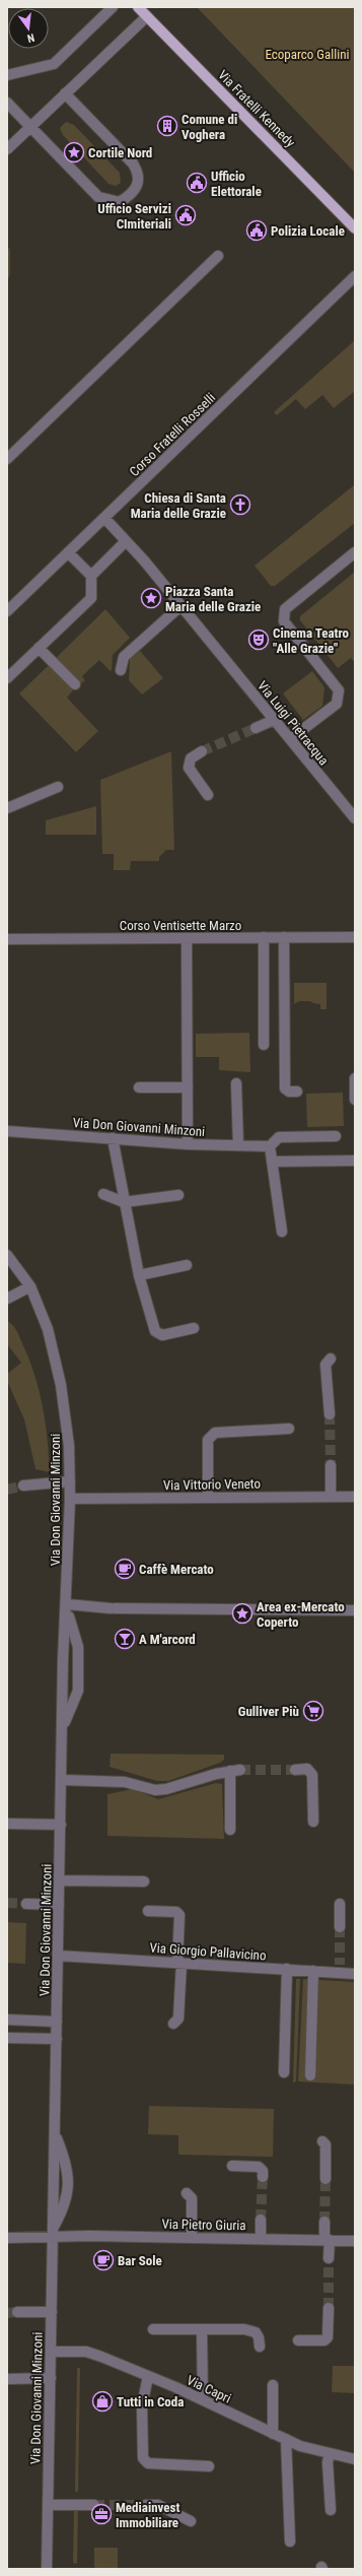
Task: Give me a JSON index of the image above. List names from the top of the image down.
{
  "streets": {
    "main road": ["Via Fratelli Kennedy"],
    "street": [
      "Corso Fratelli Rosselli",
      "Via Luigi Pietracqua",
      "Corso Ventisette Marzo",
      "Via Don Giovanni Minzoni",
      "Via Vittorio Veneto",
      "Via Giorgio Pallavicino",
      "Via Pietro Giuria",
      "Via Capri"
    ]
  },
  "crossings": [
    ["Via Don Giovanni Minzoni", "Via Vittorio Veneto"],
    ["Via Don Giovanni Minzoni", "Via Giorgio Pallavicino"],
    ["Via Don Giovanni Minzoni", "Via Pietro Giuria"],
    ["Via Don Giovanni Minzoni", "Via Capri"]
  ],
  "parks": ["Ecoparco Gallini"],
  "places": {
    "building": ["Comune di Voghera"],
    "place": ["Cortile Nord", "Piazza Santa Maria delle Grazie", "Area ex-Mercato Coperto"],
    "public building": ["Ufficio Elettorale", "Ufficio Servizi CImiteriali", "Polizia Locale"],
    "church": ["Chiesa di Santa Maria delle Grazie"],
    "theatre": ["Cinema Teatro \"Alle Grazie\""],
    "cafe": ["Caffè Mercato", "Bar Sole"],
    "bar": ["A M'arcord"],
    "supermarket": ["Gulliver Più"],
    "shop": ["Tutti in Coda"],
    "office": ["Mediainvest Immobiliare"]
  },
  "north": "bottom"
}
